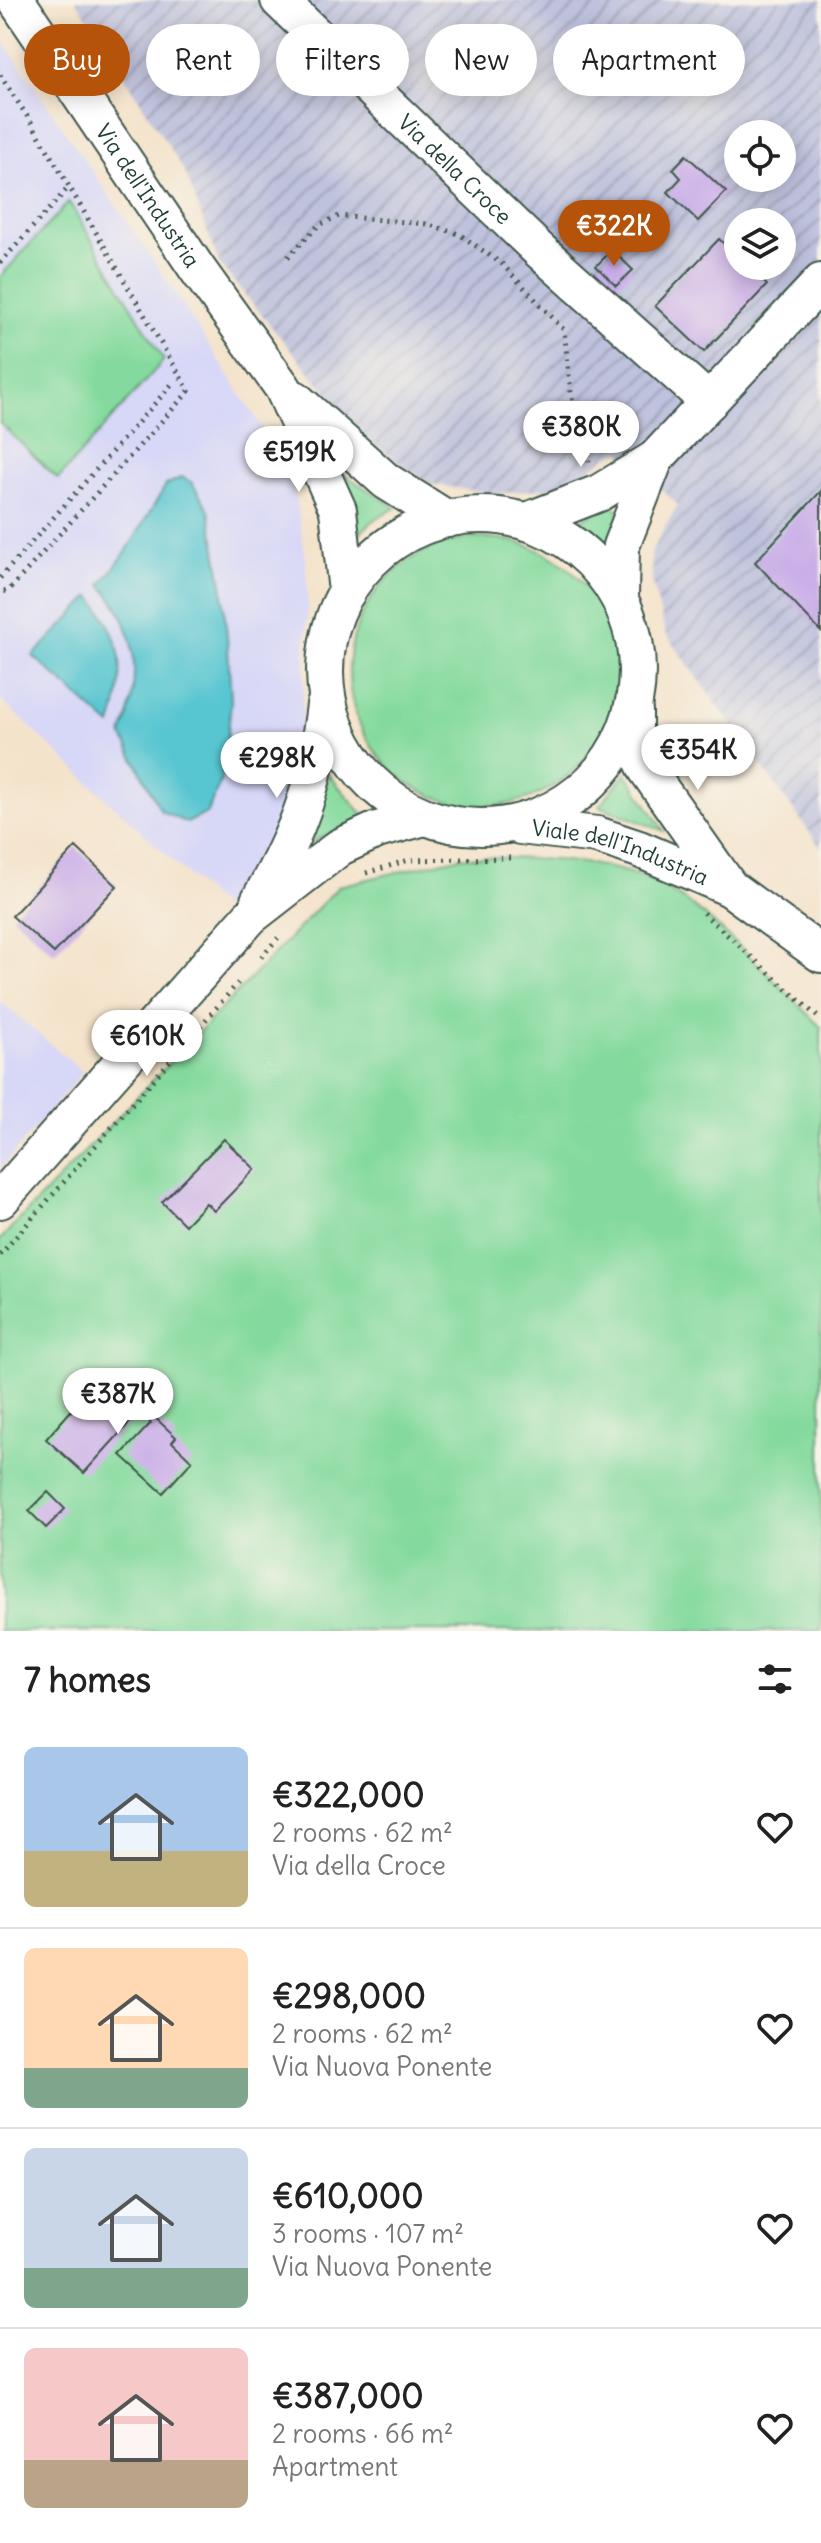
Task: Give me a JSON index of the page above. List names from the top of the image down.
{
  "streets": {
    "street": ["Via della Croce", "Via dell'Industria", "Viale dell'Industria"]
  },
  "page": {
    "chip": [
      "Buy",
      "Rent",
      "Filters",
      "New",
      "Apartment"
    ],
    "price": [
      "€322K",
      "€380K",
      "€519K",
      "€354K",
      "€298K",
      "€610K",
      "€387K"
    ],
    "heading": "7 homes",
    "list": [
      {
        "name": "€322,000",
        "note": "2 rooms · 62 m² · Via della Croce"
      },
      {
        "name": "€298,000",
        "note": "2 rooms · 62 m² · Via Nuova Ponente"
      },
      {
        "name": "€610,000",
        "note": "3 rooms · 107 m² · Via Nuova Ponente"
      },
      {
        "name": "€387,000",
        "note": "2 rooms · 66 m² · Apartment"
      }
    ]
  }
}
